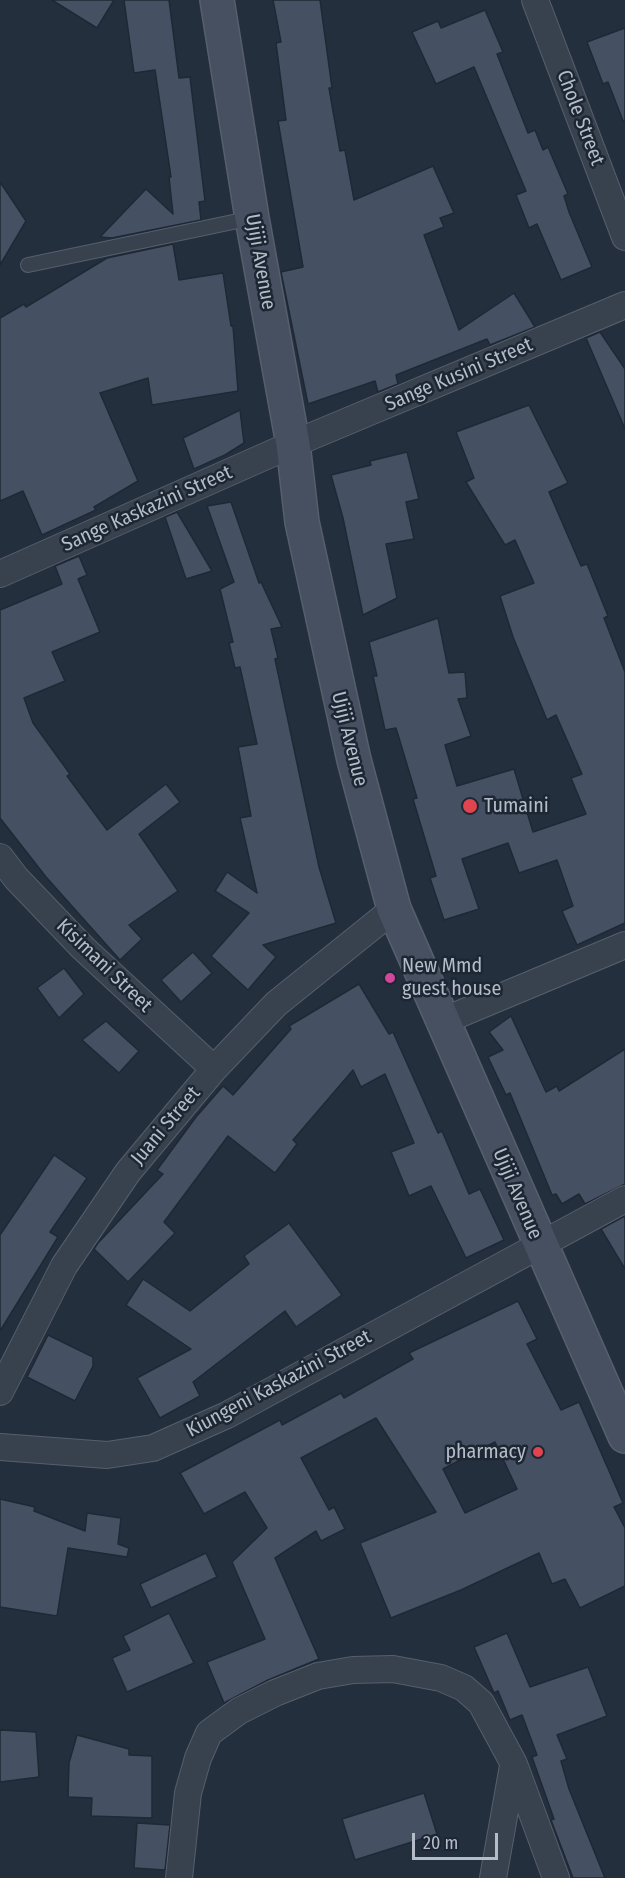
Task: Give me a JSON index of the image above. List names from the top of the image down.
{
  "streets": {
    "main road": ["Ujiji Avenue"],
    "street": [
      "Chole Street",
      "Sange Kusini Street",
      "Sange Kaskazini Street",
      "Kisimani Street",
      "Juani Street",
      "Kiungeni Kaskazini Street"
    ]
  },
  "crossings": [
    ["Ujiji Avenue", "Sange Kusini Street"],
    ["Ujiji Avenue", "Sange Kaskazini Street"],
    ["Ujiji Avenue", "Juani Street"],
    ["Ujiji Avenue", "Kiungeni Kaskazini Street"],
    ["Sange Kusini Street", "Sange Kaskazini Street"],
    ["Kisimani Street", "Juani Street"]
  ],
  "places": ["Tumaini", "New Mmd guest house", "pharmacy"],
  "scale_bar": "20 m"
}
